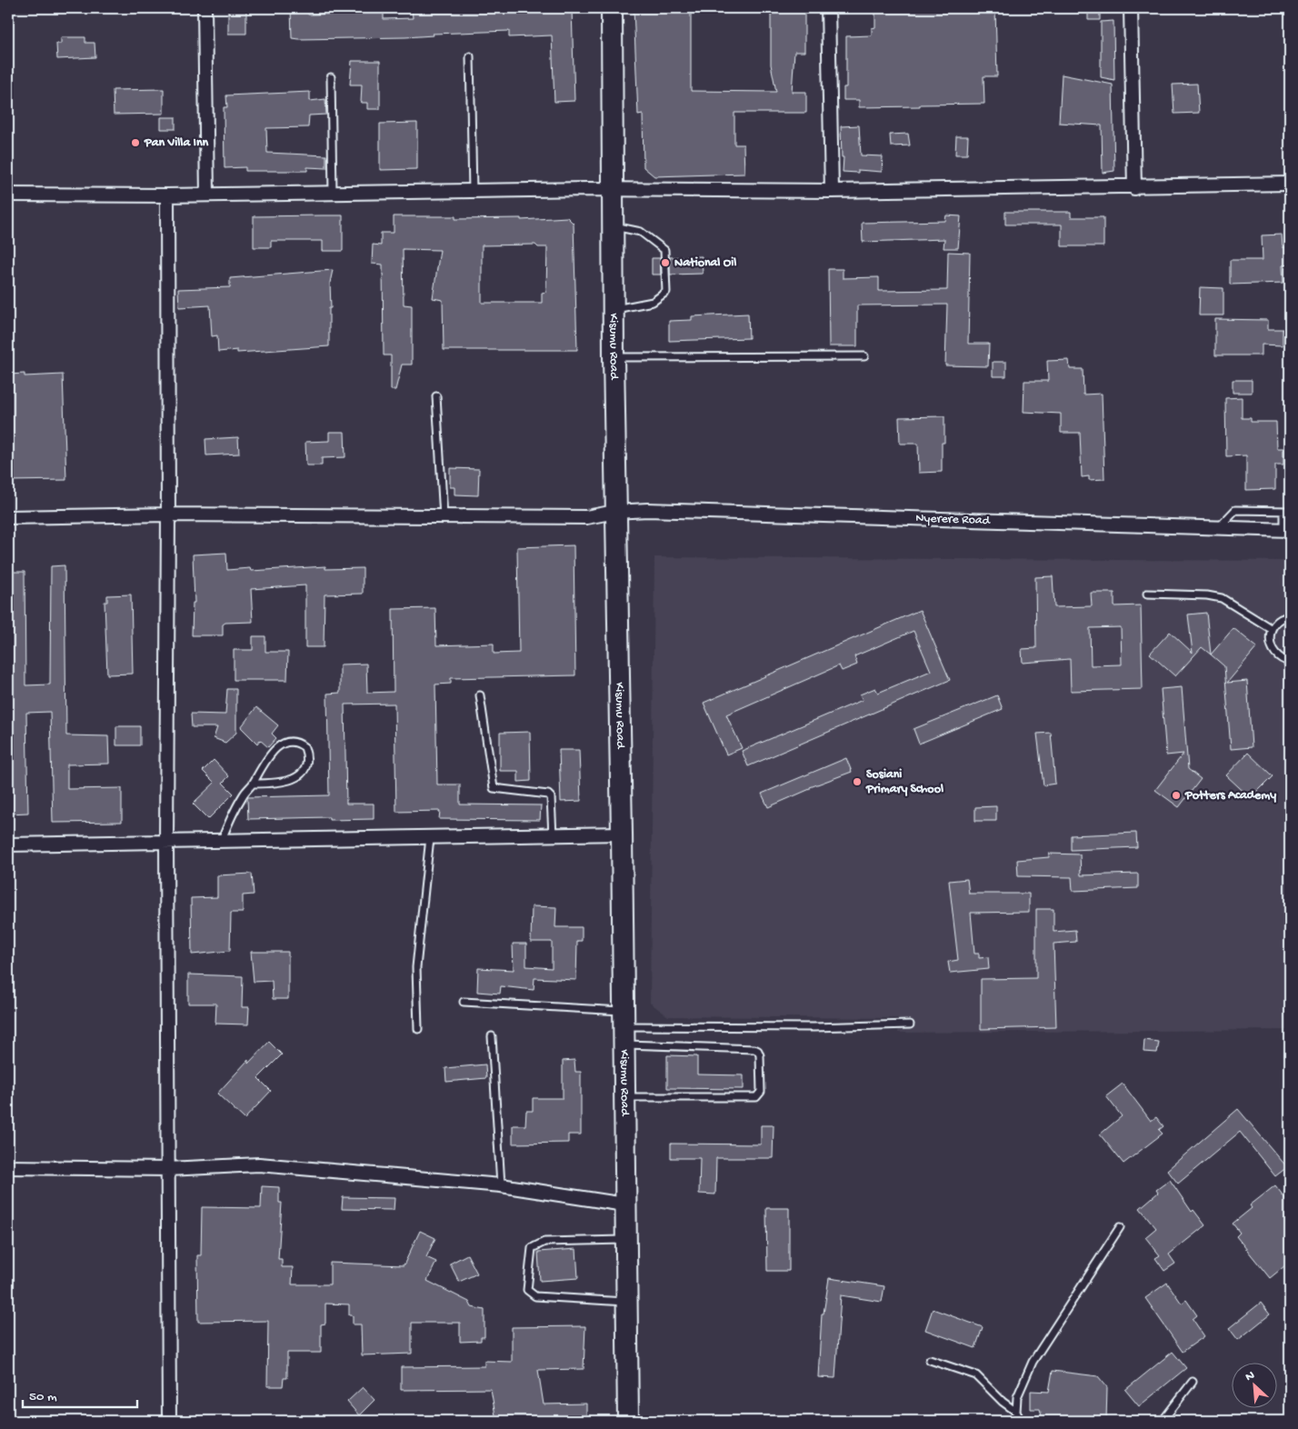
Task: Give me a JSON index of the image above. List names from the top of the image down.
{
  "streets": {
    "highway": ["Kisumu Road"],
    "street": ["Nyerere Road"]
  },
  "crossings": [
    ["Kisumu Road", "Nyerere Road"]
  ],
  "places": [
    "Pan Villa Inn",
    "National Oil",
    "Sosiani Primary School",
    "Potters Academy"
  ],
  "scale_bar": "50 m",
  "north": "top left"
}
